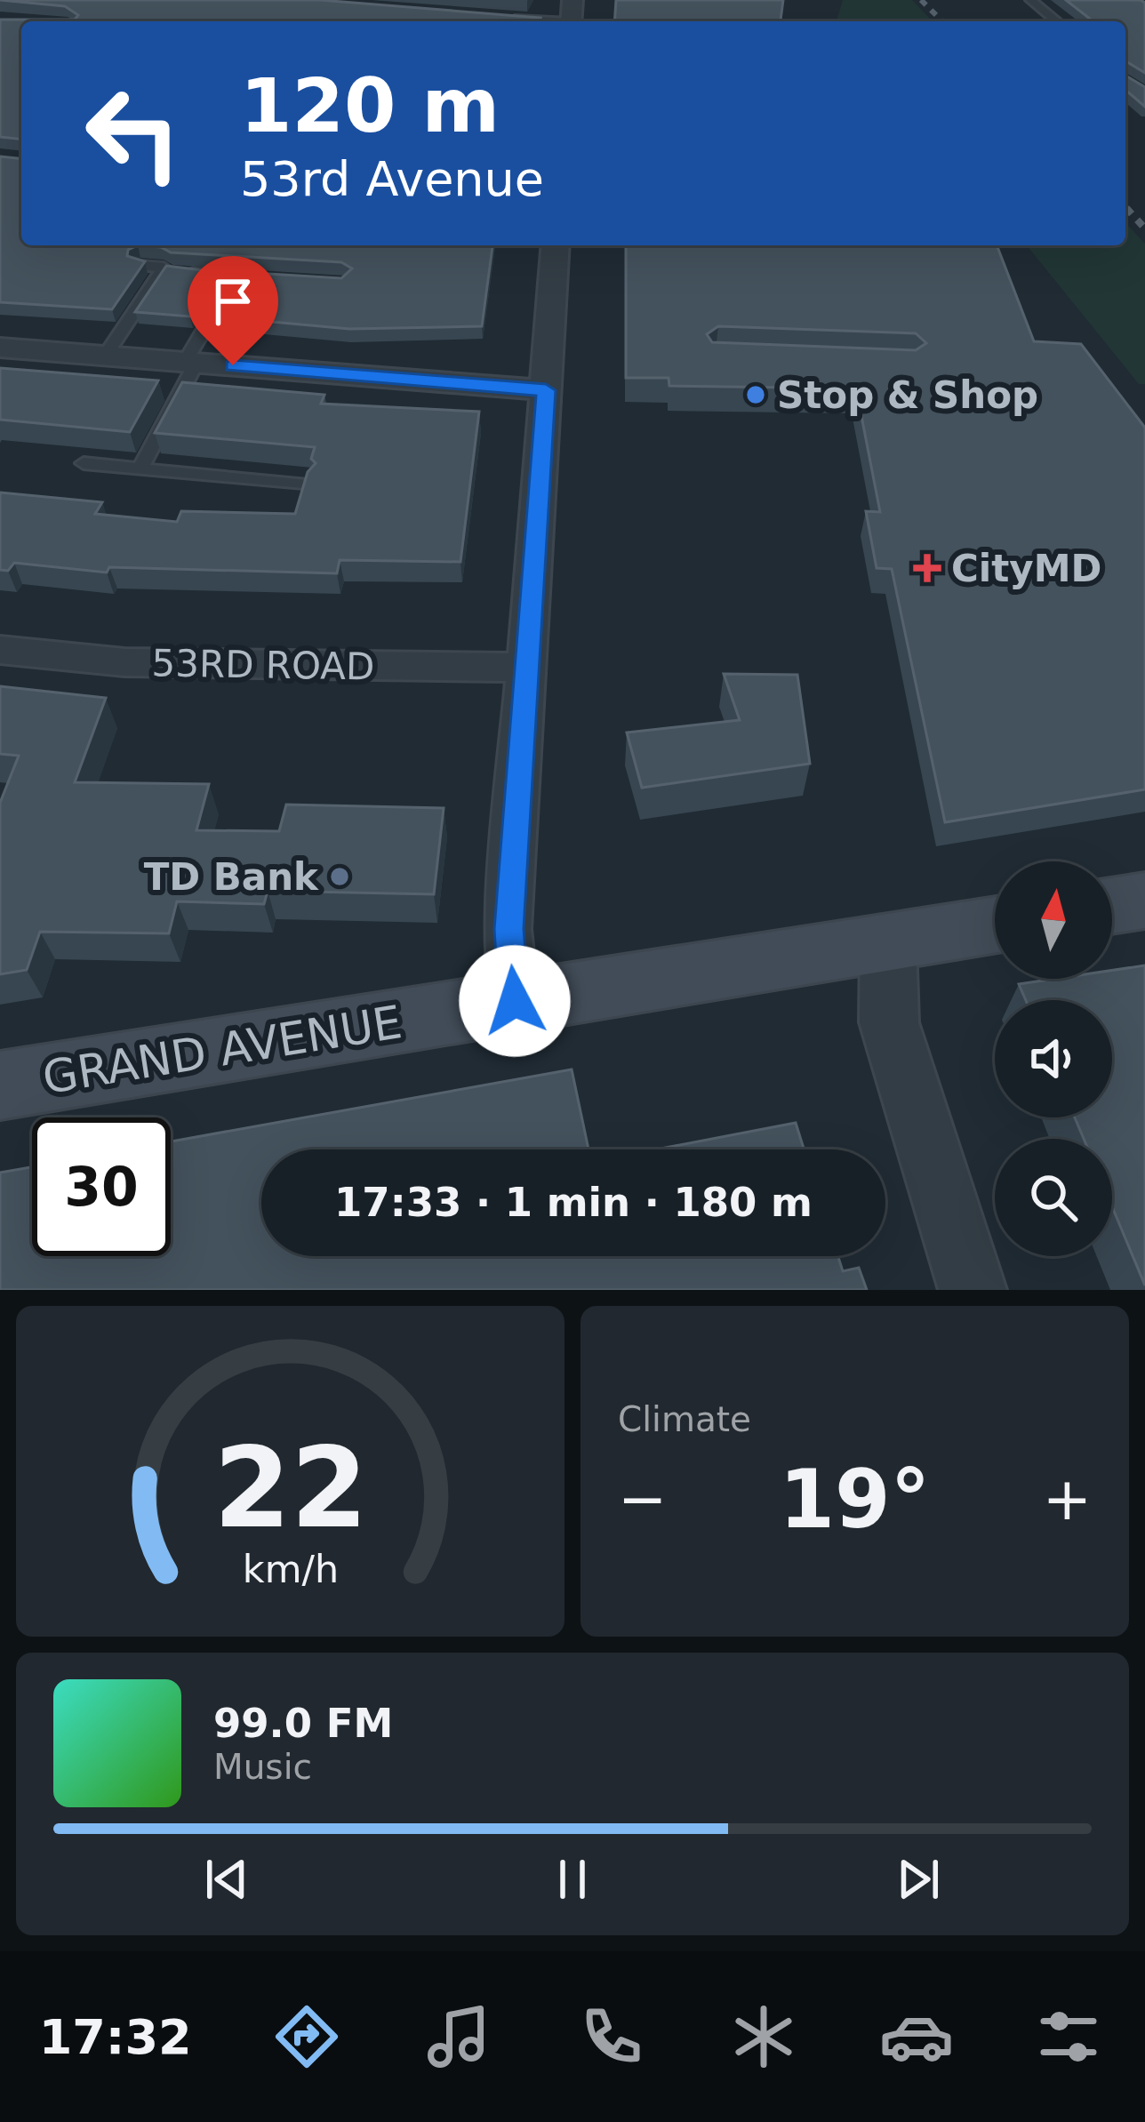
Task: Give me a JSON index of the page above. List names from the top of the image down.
{
  "streets": {
    "main road": ["GRAND AVENUE"],
    "street": ["53RD ROAD"]
  },
  "places": {
    "other": ["Stop & Shop", "TD Bank"],
    "health": ["CityMD"]
  },
  "north": "top",
  "page": {
    "turn": ["120 m", "53rd Avenue"],
    "limit": "30",
    "trip": "17:33 · 1 min · 180 m",
    "tile": "Climate",
    "heat": ["−", "19°", "+"],
    "song": ["99.0 FM", "Music"],
    "tabs": "17:32",
    "gauge": ["22", "km/h"]
  }
}
